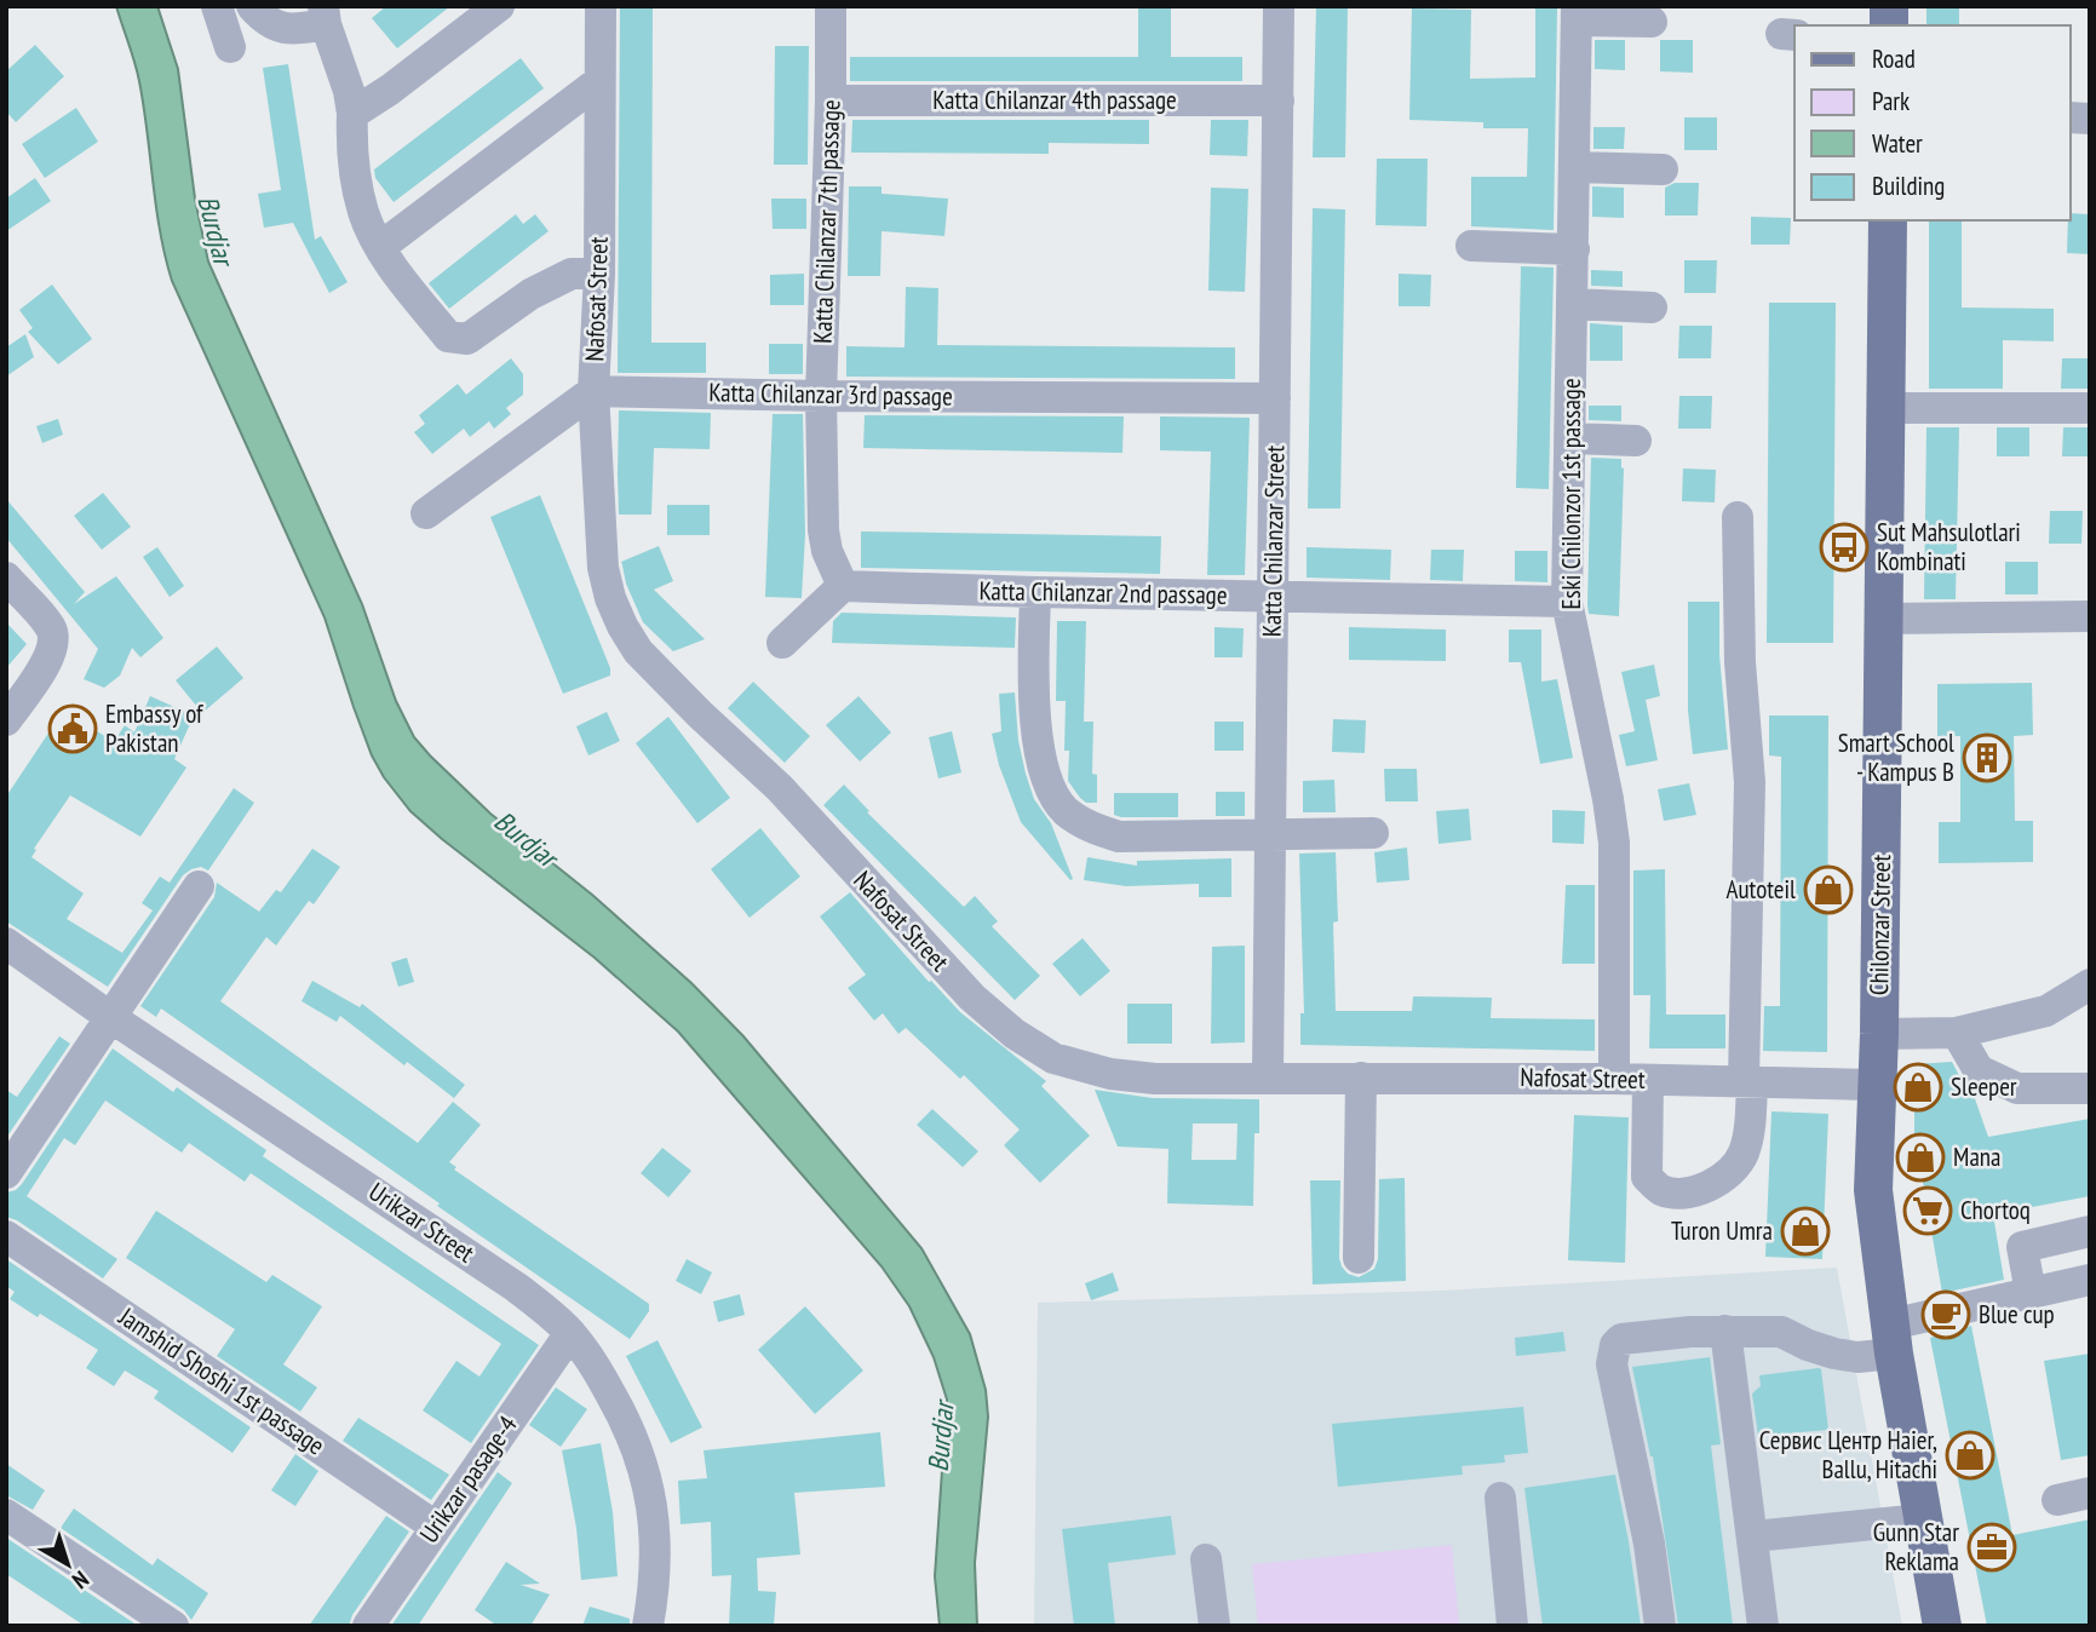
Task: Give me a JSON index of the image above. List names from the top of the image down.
{
  "streets": {
    "main road": ["Chilonzar Street"],
    "street": [
      "Katta Chilanzar 4th passage",
      "Katta Chilanzar 7th passage",
      "Nafosat Street",
      "Katta Chilanzar 3rd passage",
      "Eski Chilonzor 1st passage",
      "Katta Chilanzar Street",
      "Katta Chilanzar 2nd passage",
      "Urikzar Street",
      "Jamshid Shoshi 1st passage",
      "Urikzar pasage-4"
    ]
  },
  "crossings": [
    ["Katta Chilanzar 4th passage", "Katta Chilanzar 7th passage"],
    ["Katta Chilanzar 4th passage", "Katta Chilanzar Street"],
    ["Katta Chilanzar 7th passage", "Katta Chilanzar 3rd passage"],
    ["Katta Chilanzar 7th passage", "Katta Chilanzar 2nd passage"],
    ["Nafosat Street", "Katta Chilanzar 3rd passage"],
    ["Nafosat Street", "Eski Chilonzor 1st passage"],
    ["Nafosat Street", "Katta Chilanzar Street"],
    ["Nafosat Street", "Chilonzar Street"],
    ["Katta Chilanzar 3rd passage", "Katta Chilanzar Street"],
    ["Eski Chilonzor 1st passage", "Katta Chilanzar 2nd passage"],
    ["Katta Chilanzar Street", "Katta Chilanzar 2nd passage"],
    ["Urikzar Street", "Urikzar pasage-4"],
    ["Jamshid Shoshi 1st passage", "Urikzar pasage-4"]
  ],
  "water": ["Burdjar"],
  "places": {
    "bus stop": ["Sut Mahsulotlari Kombinati"],
    "public building": ["Embassy of Pakistan"],
    "building": ["Smart School - Kampus B"],
    "shop": [
      "Autoteil",
      "Sleeper",
      "Mana",
      "Turon Umra",
      "Сервис Центр Haier, Ballu, Hitachi"
    ],
    "supermarket": ["Chortoq"],
    "cafe": ["Blue cup"],
    "office": ["Gunn Star Reklama"]
  },
  "legend": [
    "Road",
    "Park",
    "Water",
    "Building"
  ],
  "north": "bottom right"
}
